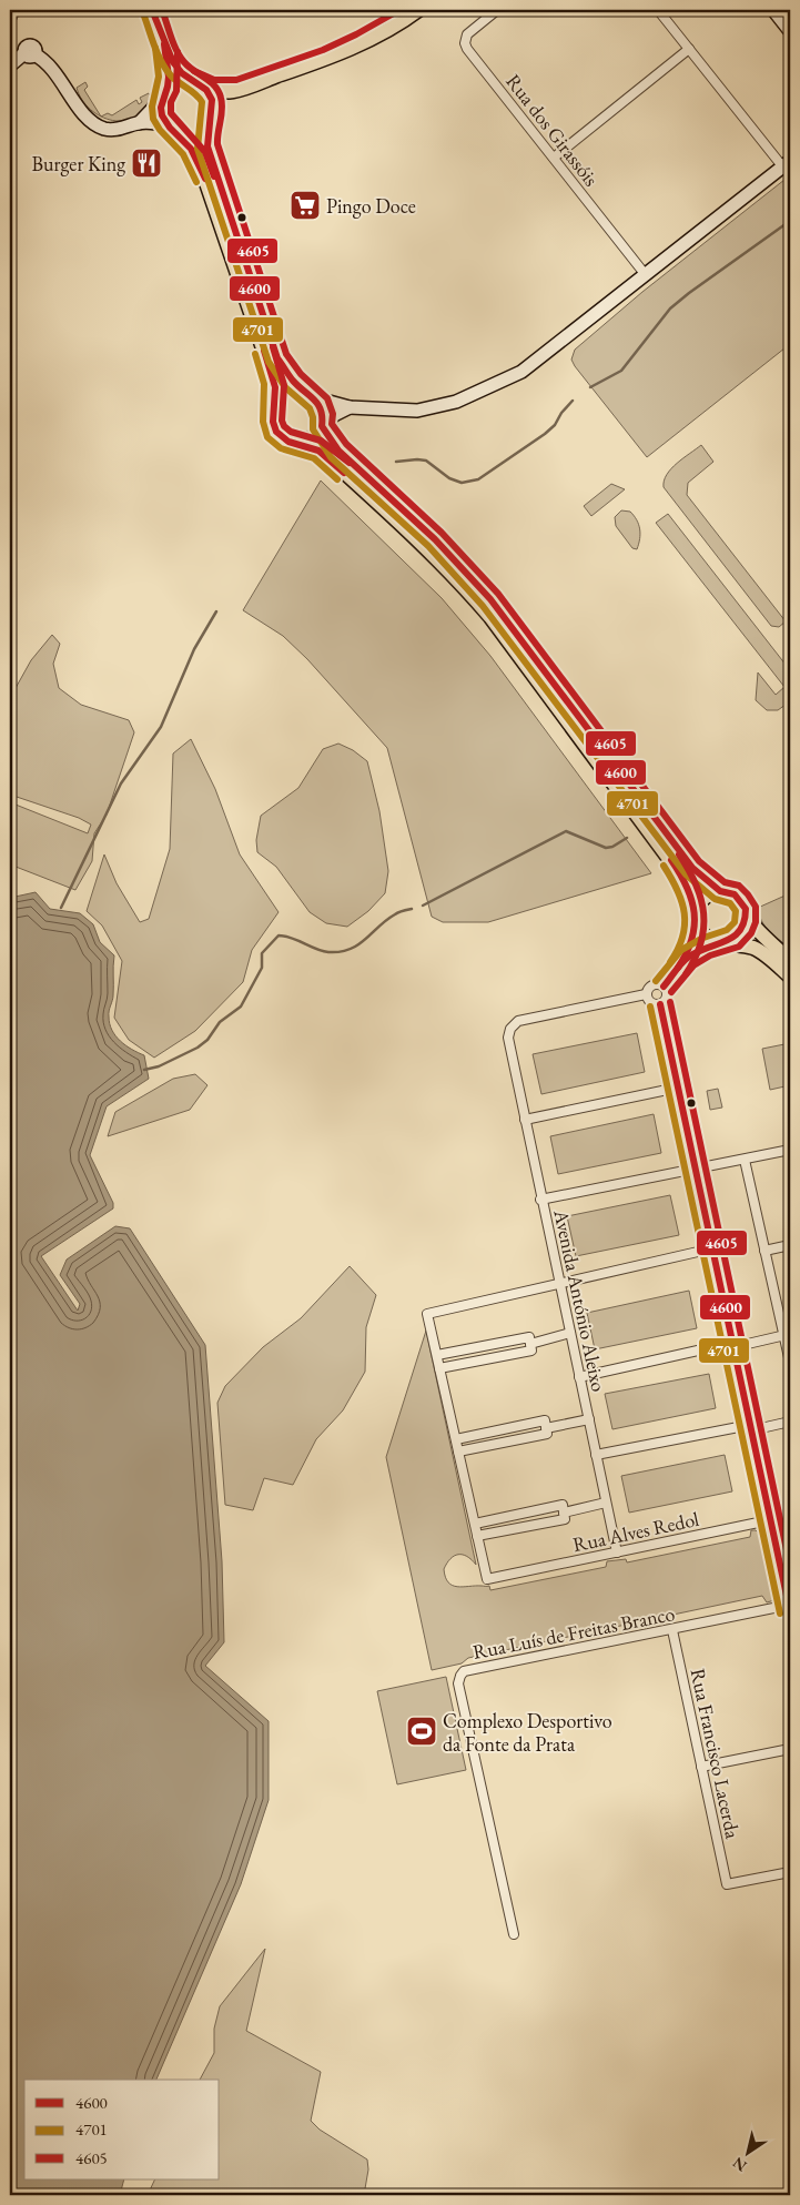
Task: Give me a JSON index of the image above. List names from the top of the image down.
{
  "streets": {
    "street": [
      "Rua dos Girassóis",
      "Avenida António Aleixo",
      "Rua Alves Redol",
      "Rua Luís de Freitas Branco",
      "Rua Francisco Lacerda"
    ]
  },
  "crossings": [
    ["Avenida António Aleixo", "Rua Alves Redol"],
    ["Rua Luís de Freitas Branco", "Rua Francisco Lacerda"]
  ],
  "places": {
    "restaurant": ["Burger King"],
    "supermarket": ["Pingo Doce"],
    "sports": ["Complexo Desportivo da Fonte da Prata"]
  },
  "lines": ["transit line 4600", "transit line 4605", "transit line 4701"],
  "legend": ["4600", "4701", "4605"],
  "north": "bottom left"
}
